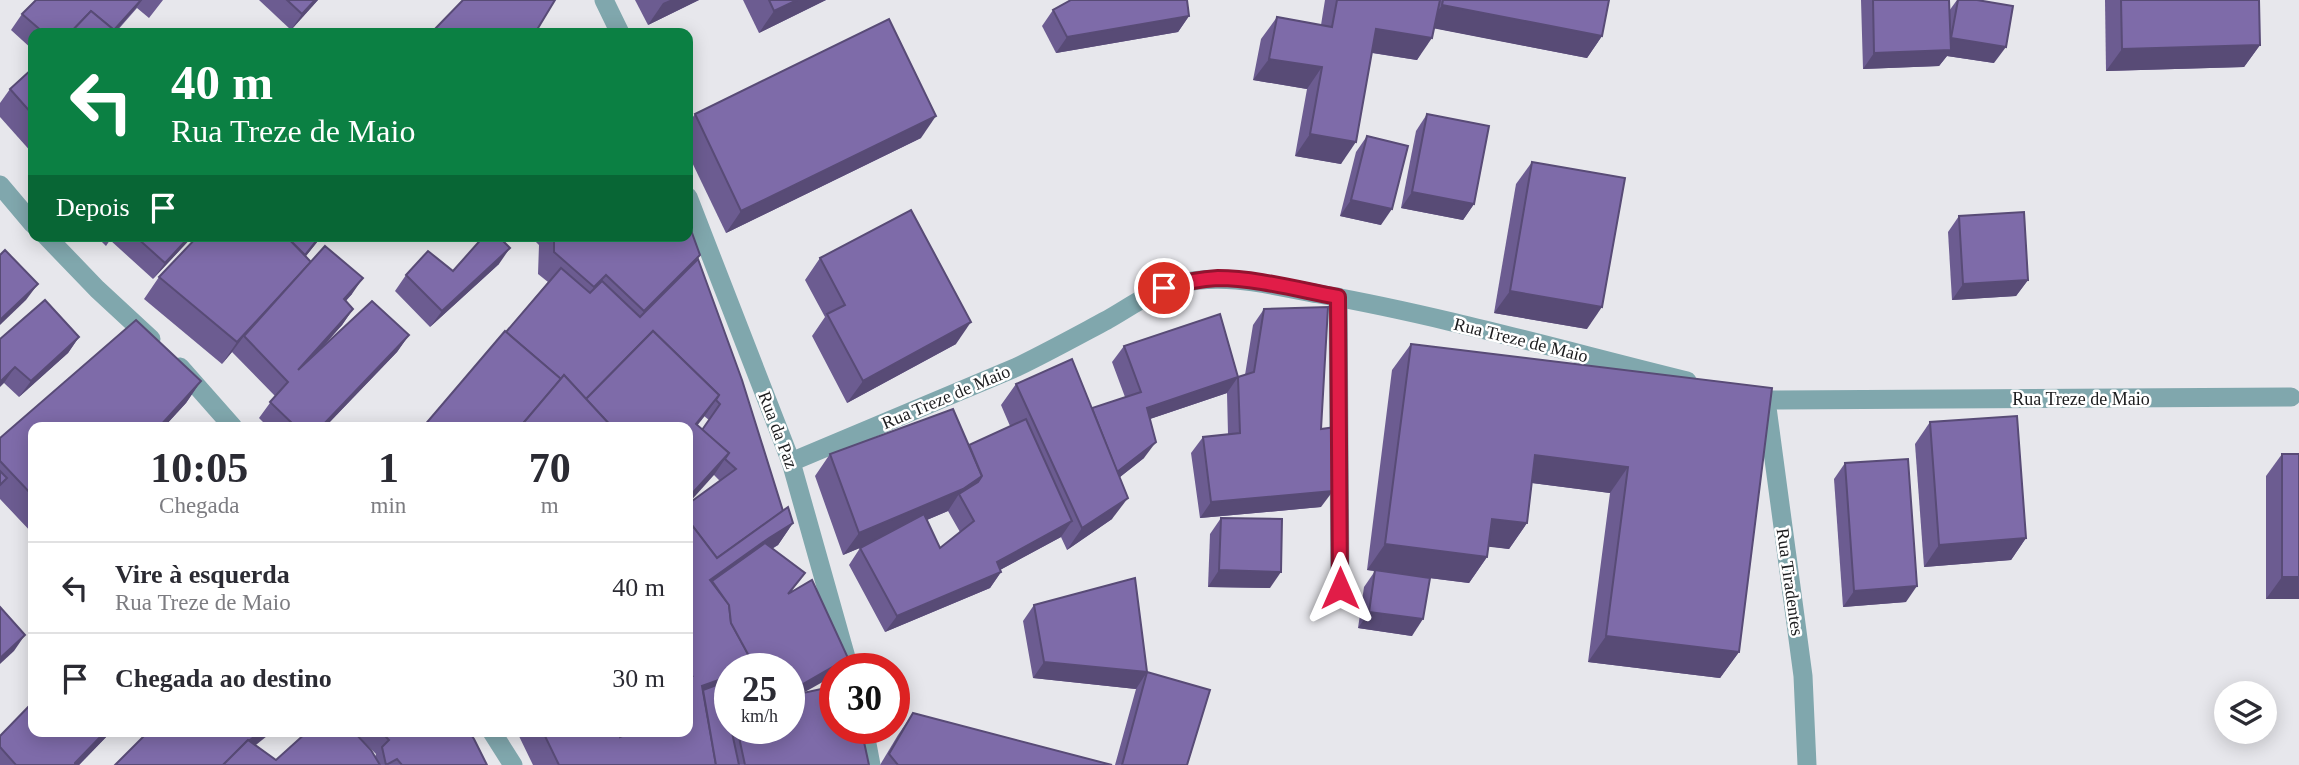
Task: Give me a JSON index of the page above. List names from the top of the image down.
{
  "streets": {
    "street": ["Rua Treze de Maio", "Rua da Paz", "Rua Tiradentes"]
  },
  "crossings": [
    ["Rua Treze de Maio", "Rua da Paz"],
    ["Rua Treze de Maio", "Rua Tiradentes"]
  ],
  "page": {
    "turn": ["40 m", "Rua Treze de Maio"],
    "then": "Depois",
    "eta": [
      "10:05",
      "Chegada",
      "1",
      "min",
      "70",
      "m"
    ],
    "list": [
      {
        "name": "Vire à esquerda",
        "note": "Rua Treze de Maio",
        "value": "40 m"
      },
      {
        "name": "Chegada ao destino",
        "value": "30 m"
      }
    ],
    "speed": "25 km/h",
    "limit": "30"
  }
}
